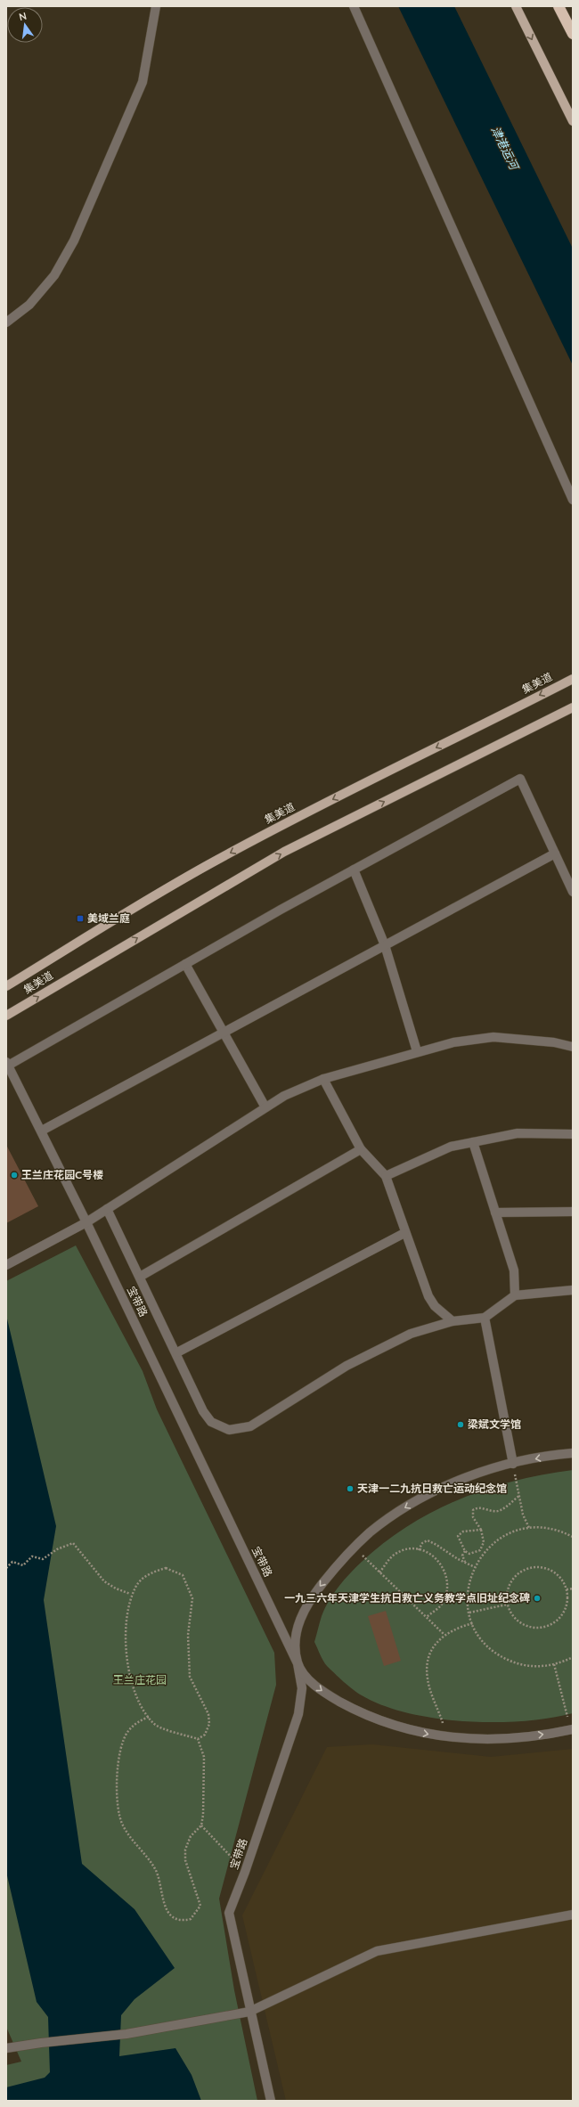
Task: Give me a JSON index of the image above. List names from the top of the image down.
{
  "streets": {
    "main road": ["集美道"],
    "street": ["宝带路"]
  },
  "water": ["津港运河"],
  "parks": ["王兰庄花园"],
  "places": {
    "transit": ["美域兰庭"],
    "other": [
      "王兰庄花园C号楼",
      "梁斌文学馆",
      "天津一二九抗日救亡运动纪念馆",
      "一九三六年天津学生抗日救亡义务教学点旧址纪念碑"
    ]
  },
  "north": "top"
}
